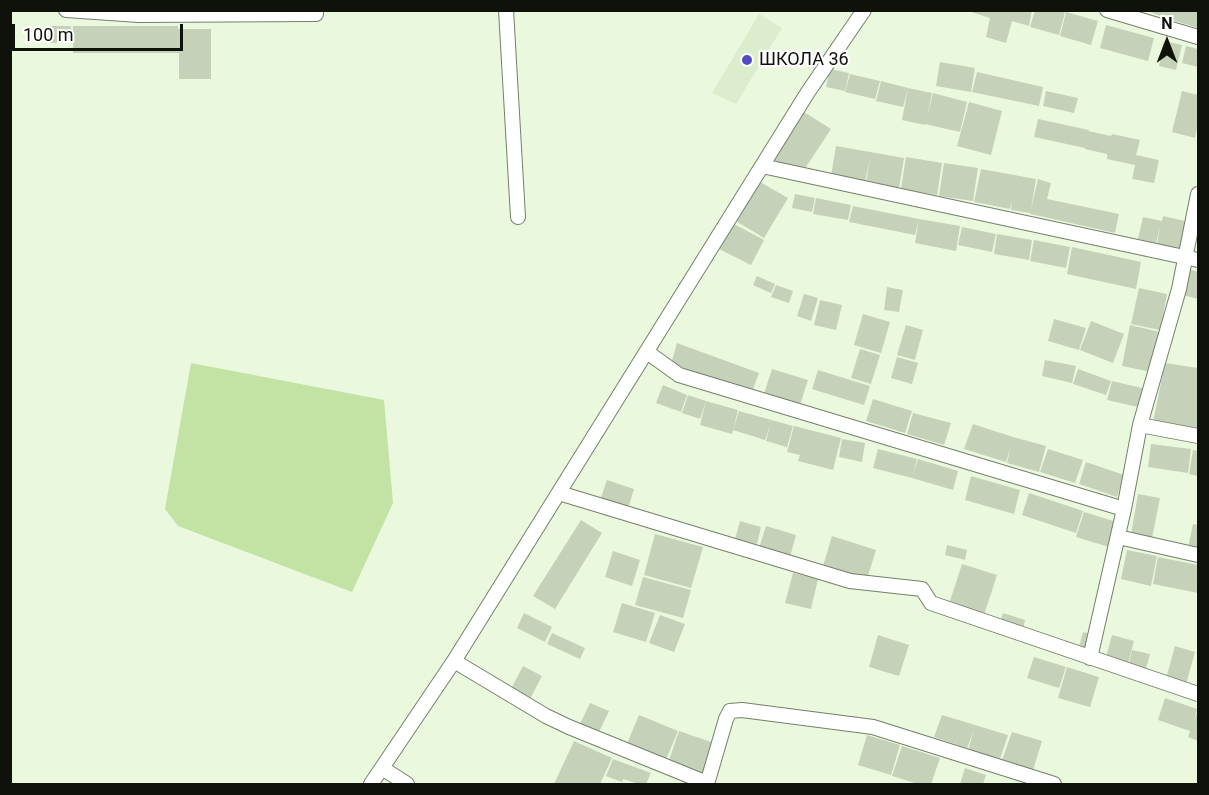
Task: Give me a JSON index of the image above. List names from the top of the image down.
{
  "places": ["ШКОЛА 36"],
  "scale_bar": "100 m",
  "north": "top"
}
